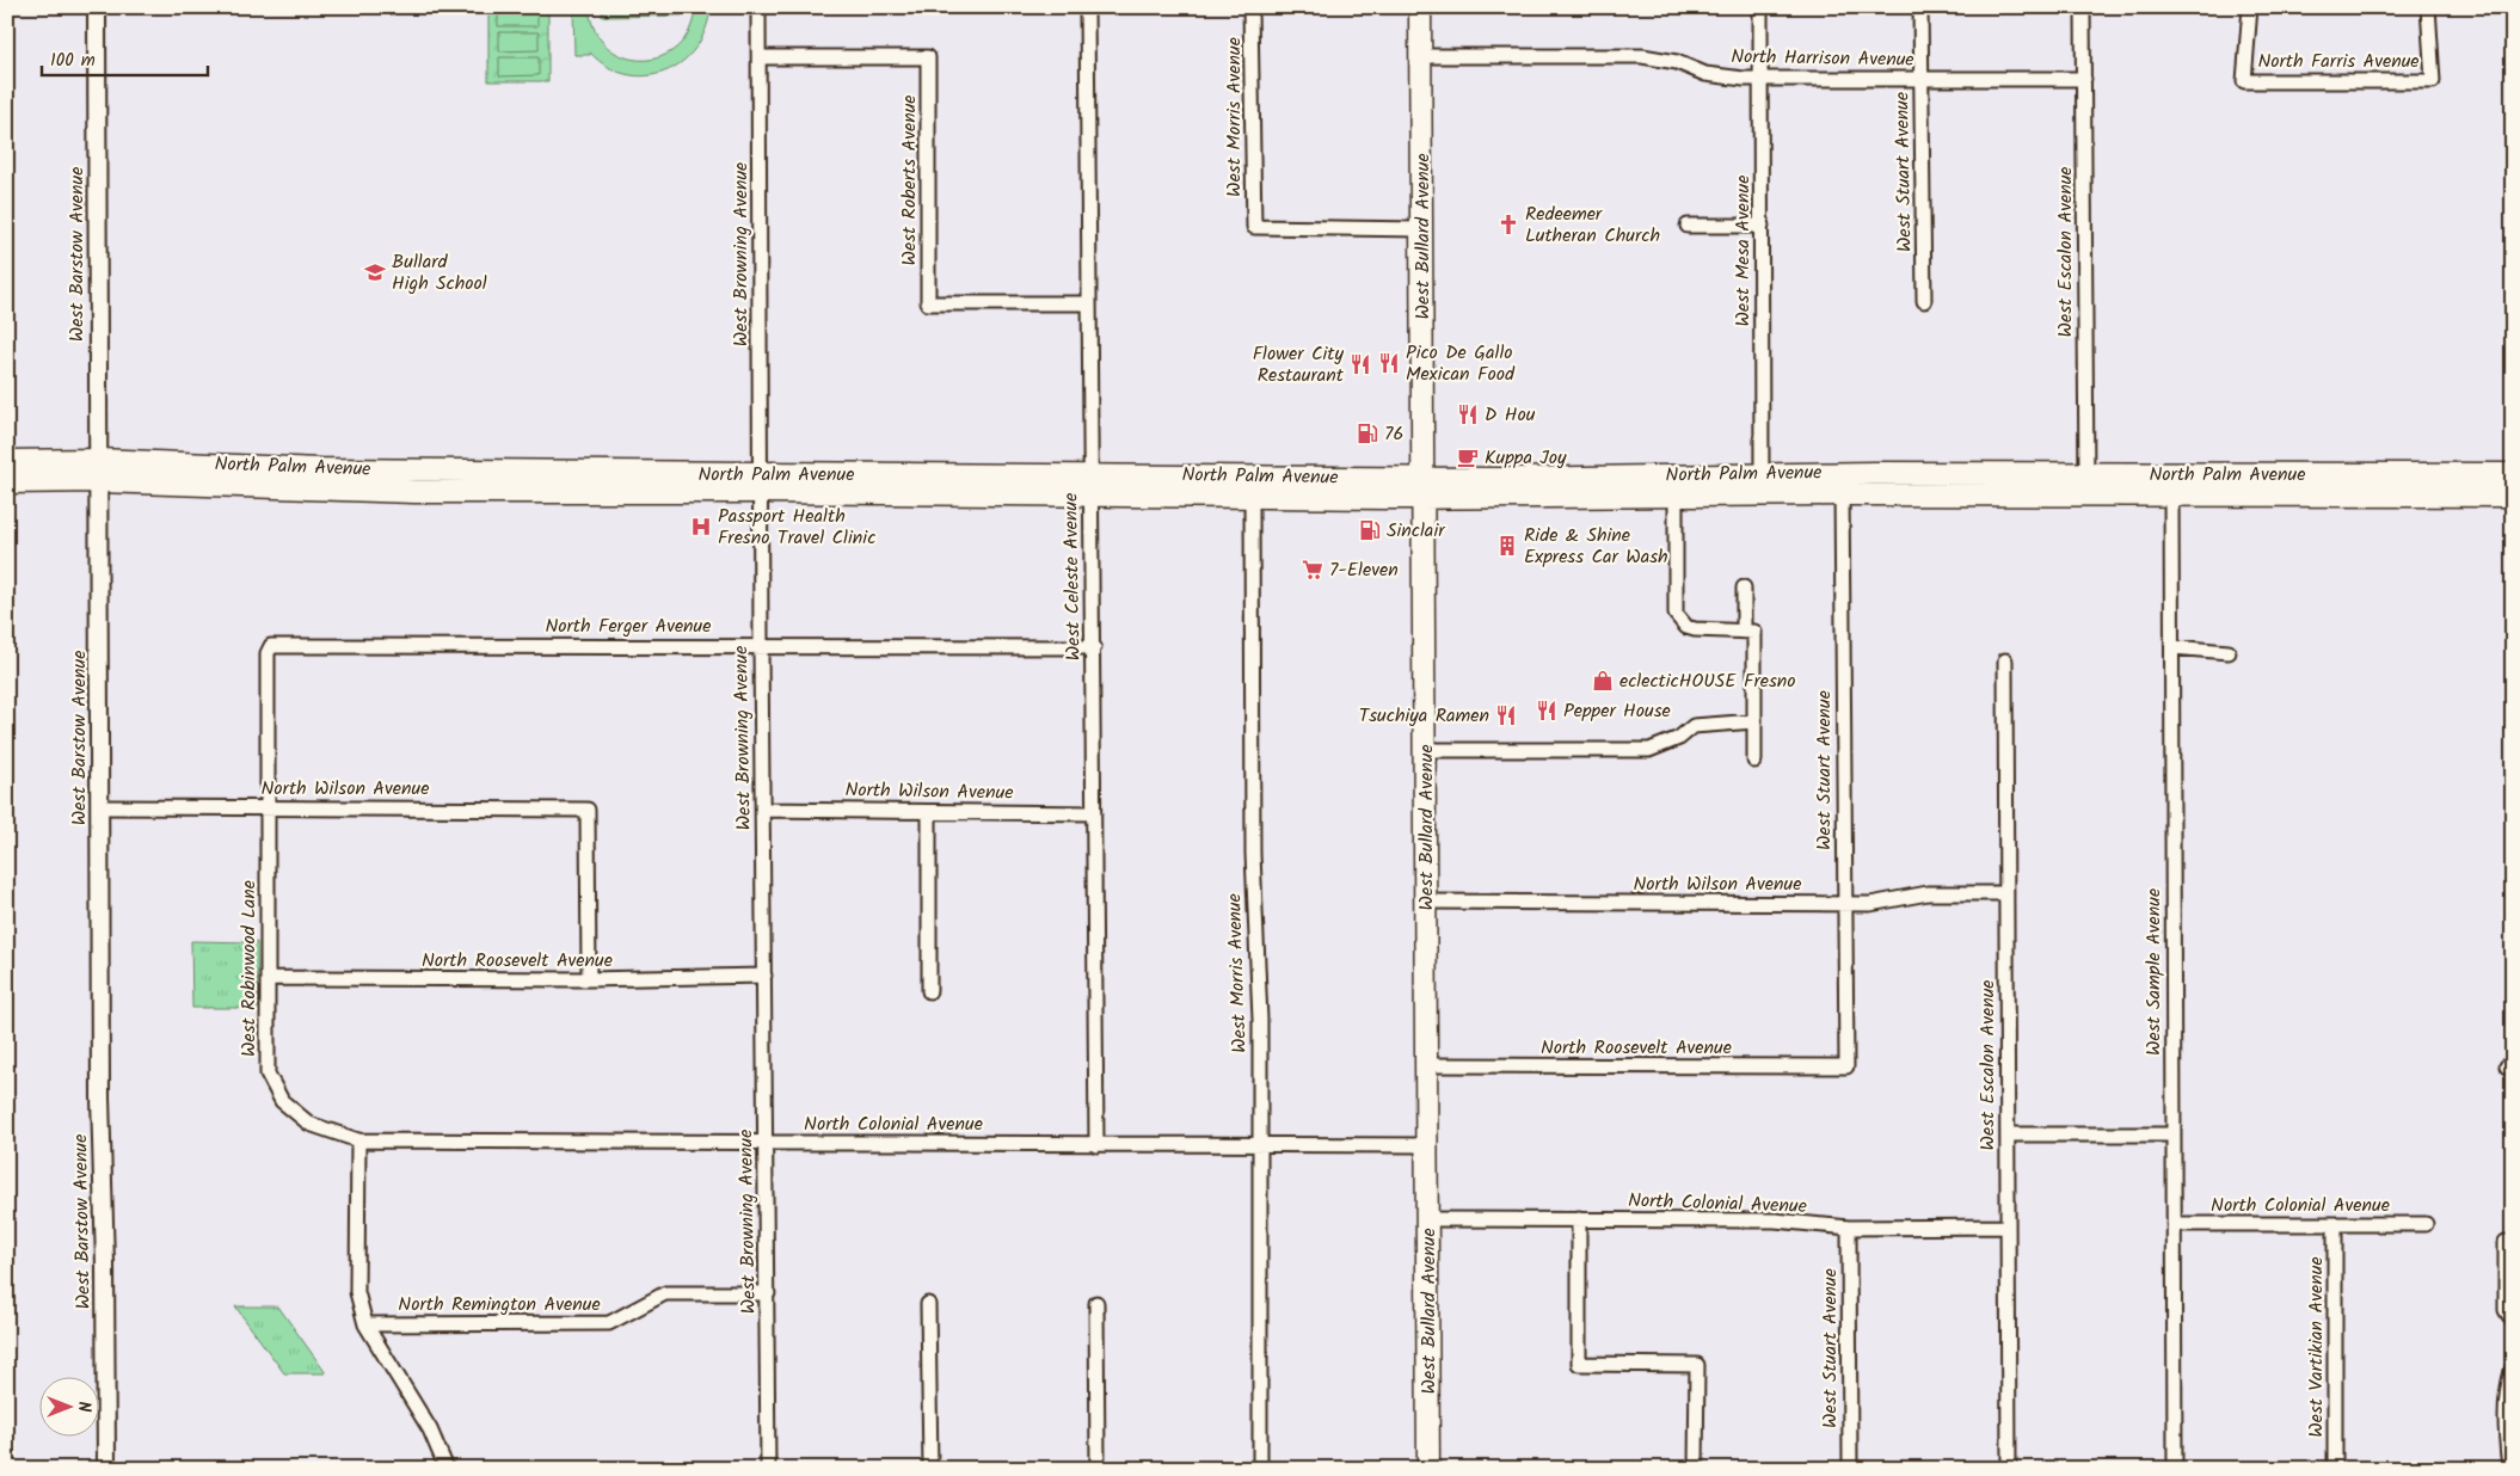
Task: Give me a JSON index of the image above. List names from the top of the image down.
{
  "streets": {
    "main road": ["West Bullard Avenue", "North Palm Avenue"],
    "street": [
      "North Harrison Avenue",
      "North Farris Avenue",
      "West Morris Avenue",
      "West Stuart Avenue",
      "West Roberts Avenue",
      "West Mesa Avenue",
      "West Escalon Avenue",
      "West Barstow Avenue",
      "West Browning Avenue",
      "West Celeste Avenue",
      "North Ferger Avenue",
      "North Wilson Avenue",
      "North Roosevelt Avenue",
      "West Robinwood Lane",
      "West Sample Avenue",
      "North Colonial Avenue",
      "North Remington Avenue",
      "West Vartikian Avenue"
    ]
  },
  "crossings": [
    ["North Harrison Avenue", "West Stuart Avenue"],
    ["North Harrison Avenue", "West Bullard Avenue"],
    ["North Harrison Avenue", "West Mesa Avenue"],
    ["North Harrison Avenue", "West Escalon Avenue"],
    ["West Morris Avenue", "West Bullard Avenue"],
    ["West Morris Avenue", "North Palm Avenue"],
    ["West Morris Avenue", "North Colonial Avenue"],
    ["West Stuart Avenue", "North Palm Avenue"],
    ["West Stuart Avenue", "North Wilson Avenue"],
    ["West Stuart Avenue", "North Roosevelt Avenue"],
    ["West Stuart Avenue", "North Colonial Avenue"],
    ["West Roberts Avenue", "West Browning Avenue"],
    ["West Roberts Avenue", "West Celeste Avenue"],
    ["West Bullard Avenue", "North Palm Avenue"],
    ["West Bullard Avenue", "North Wilson Avenue"],
    ["West Bullard Avenue", "North Roosevelt Avenue"],
    ["West Bullard Avenue", "North Colonial Avenue"],
    ["West Mesa Avenue", "North Palm Avenue"],
    ["West Escalon Avenue", "North Palm Avenue"],
    ["West Escalon Avenue", "North Wilson Avenue"],
    ["West Escalon Avenue", "North Colonial Avenue"],
    ["West Barstow Avenue", "North Palm Avenue"],
    ["West Barstow Avenue", "North Wilson Avenue"],
    ["West Browning Avenue", "North Palm Avenue"],
    ["West Browning Avenue", "North Ferger Avenue"],
    ["West Browning Avenue", "North Wilson Avenue"],
    ["West Browning Avenue", "North Roosevelt Avenue"],
    ["West Browning Avenue", "North Colonial Avenue"],
    ["West Browning Avenue", "North Remington Avenue"],
    ["North Palm Avenue", "West Celeste Avenue"],
    ["North Palm Avenue", "West Sample Avenue"],
    ["West Celeste Avenue", "North Ferger Avenue"],
    ["West Celeste Avenue", "North Wilson Avenue"],
    ["West Celeste Avenue", "North Colonial Avenue"],
    ["North Ferger Avenue", "West Robinwood Lane"],
    ["North Wilson Avenue", "North Roosevelt Avenue"],
    ["North Wilson Avenue", "West Robinwood Lane"],
    ["North Roosevelt Avenue", "West Robinwood Lane"],
    ["West Robinwood Lane", "North Colonial Avenue"],
    ["West Sample Avenue", "North Colonial Avenue"],
    ["North Colonial Avenue", "West Vartikian Avenue"]
  ],
  "places": {
    "church": ["Redeemer Lutheran Church"],
    "school or university": ["Bullard High School"],
    "restaurant": [
      "Pico De Gallo Mexican Food",
      "Flower City Restaurant",
      "D Hou",
      "Pepper House",
      "Tsuchiya Ramen"
    ],
    "fuel station": ["76", "Sinclair"],
    "cafe": ["Kuppa Joy"],
    "hospital": ["Passport Health Fresno Travel Clinic"],
    "building": ["Ride & Shine Express Car Wash"],
    "supermarket": ["7-Eleven"],
    "shop": ["eclecticHOUSE Fresno"]
  },
  "scale_bar": "100 m",
  "north": "right"
}
